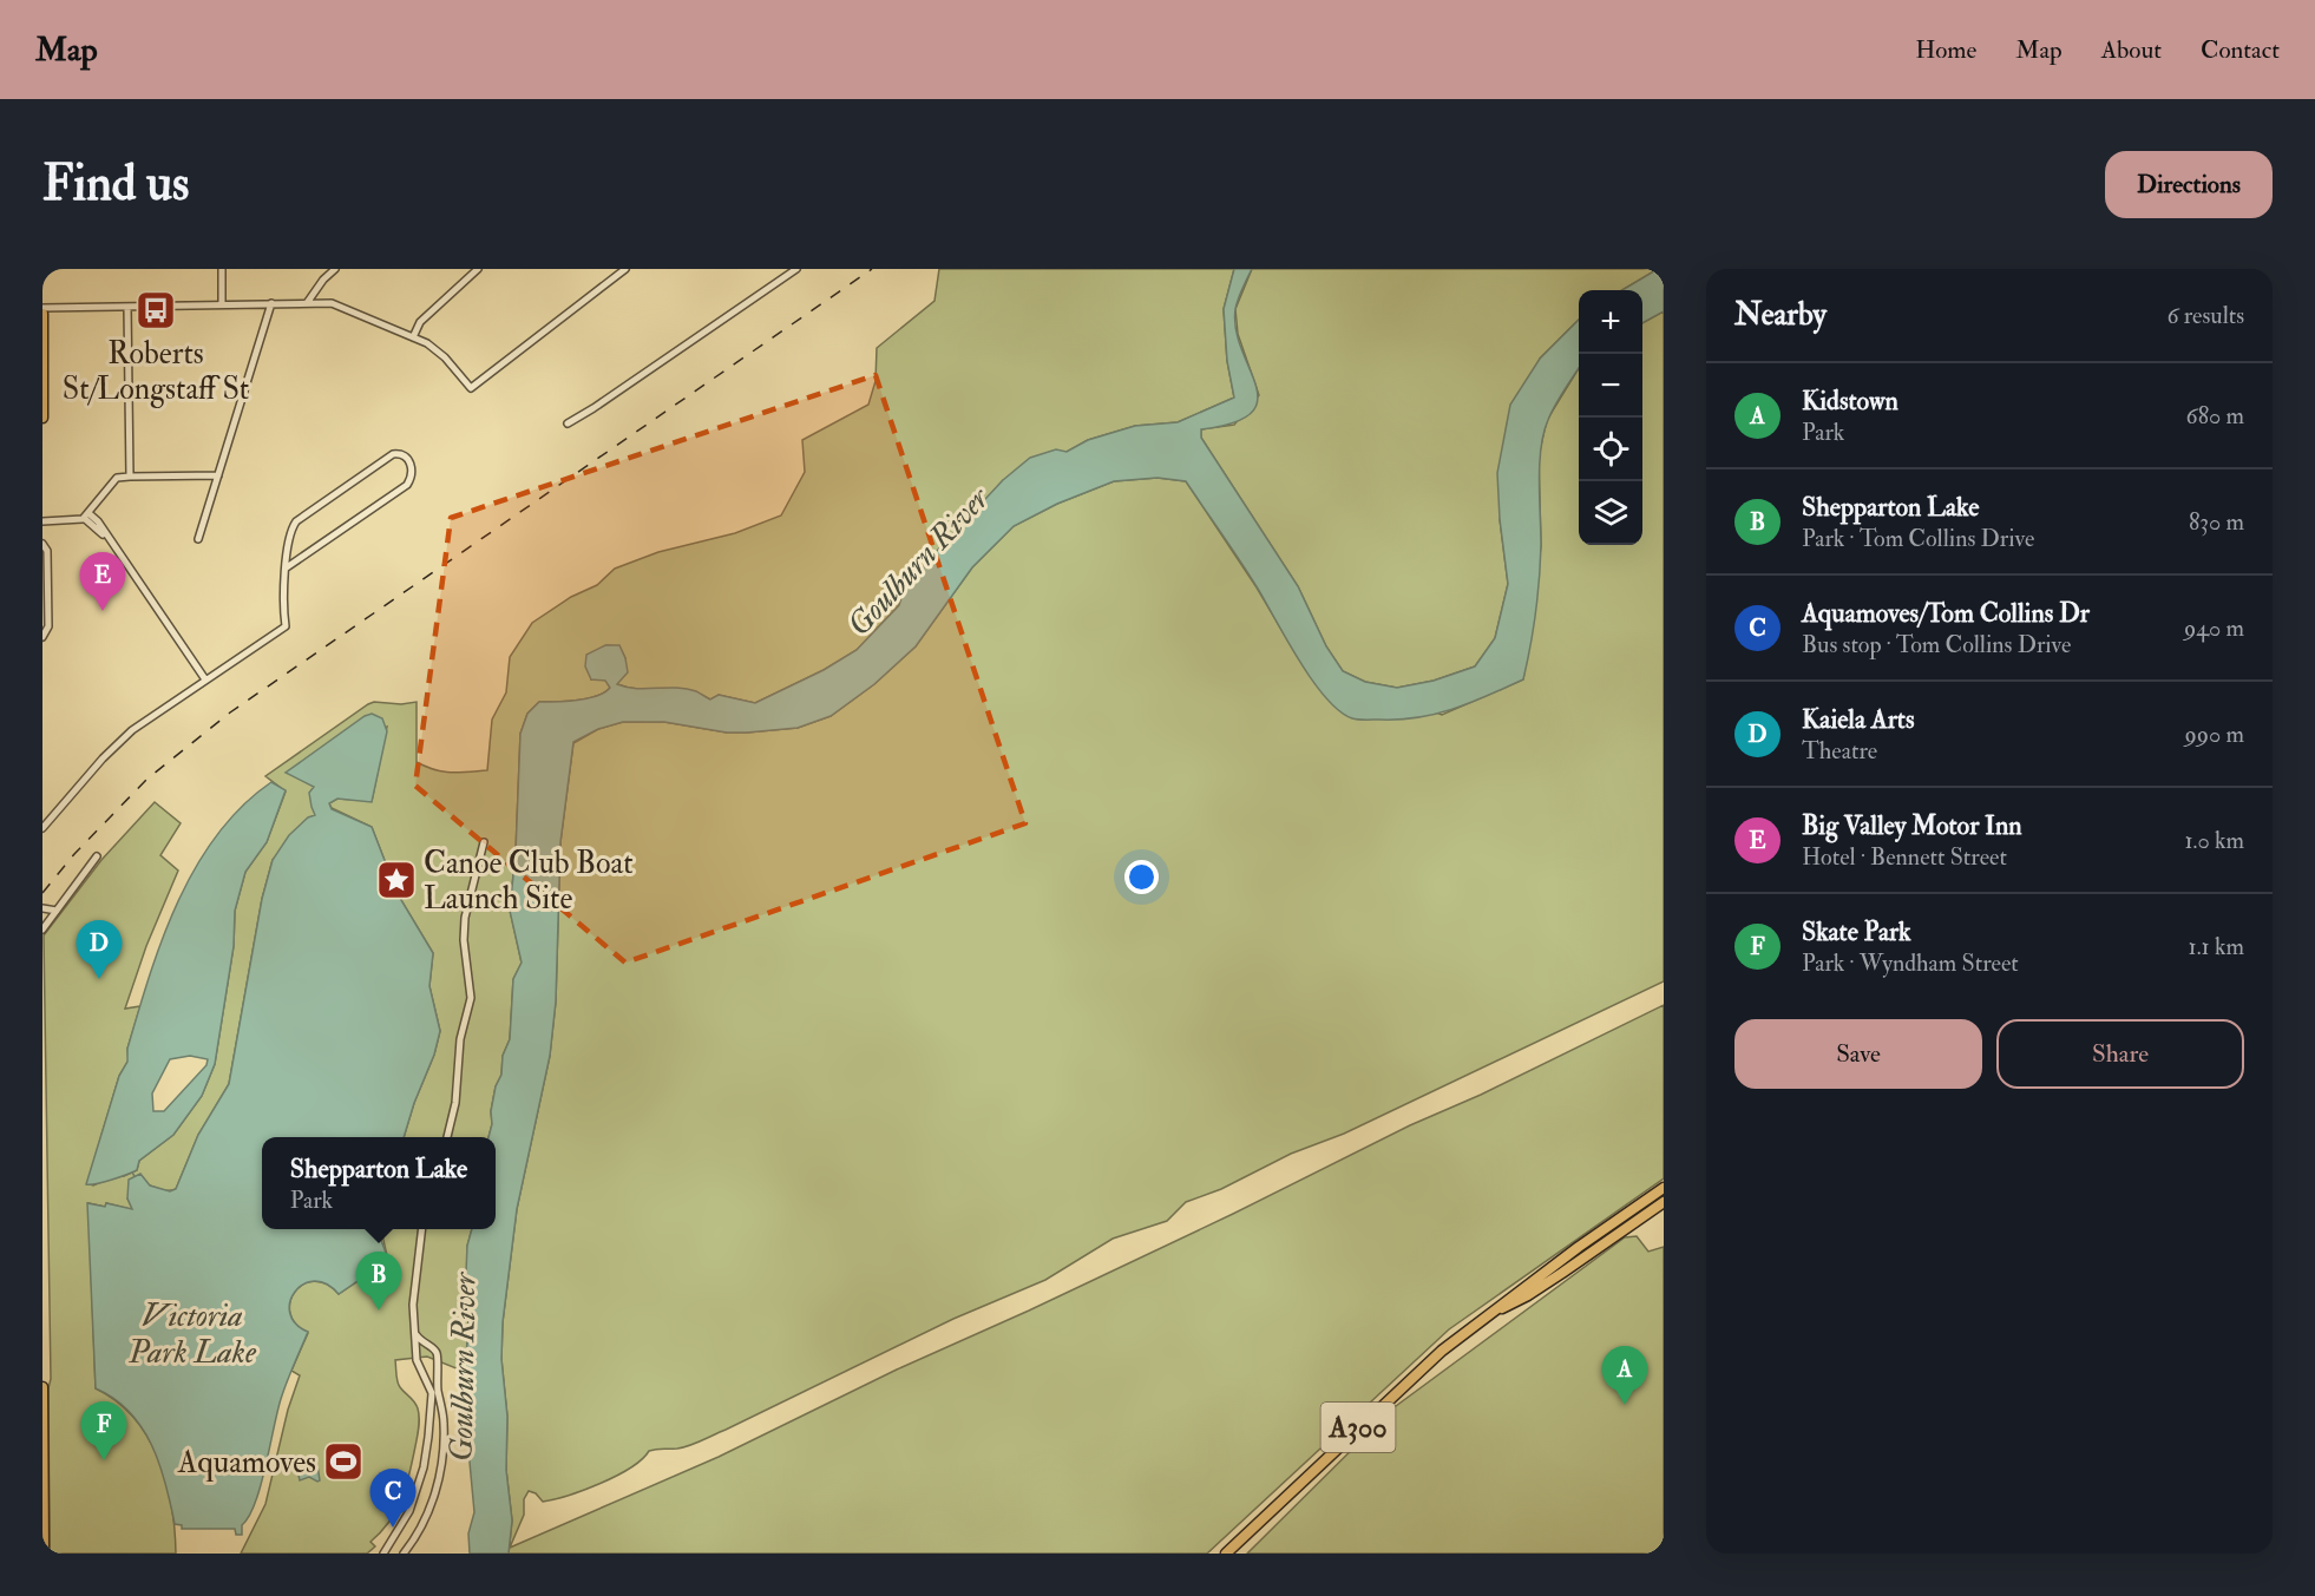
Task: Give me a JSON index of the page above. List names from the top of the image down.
{
  "streets": {
    "highway": ["A300"]
  },
  "water": ["Goulburn River", "Victoria Park Lake"],
  "places": {
    "bus stop": ["Roberts St/Longstaff St"],
    "place": ["Canoe Club Boat Launch Site"],
    "sports": ["Aquamoves"]
  },
  "page": {
    "header": "Map",
    "nav": [
      "Home",
      "Map",
      "About",
      "Contact"
    ],
    "buttons": [
      "Directions",
      ["Save", "Share"]
    ],
    "title": "Find us",
    "heading": ["Nearby", "6 results"],
    "map_buttons": ["+", "−"],
    "list": [
      {
        "mark": "A",
        "name": "Kidstown",
        "note": "Park",
        "value": "680 m"
      },
      {
        "mark": "B",
        "name": "Shepparton Lake",
        "note": "Park · Tom Collins Drive",
        "value": "830 m"
      },
      {
        "mark": "C",
        "name": "Aquamoves/Tom Collins Dr",
        "note": "Bus stop · Tom Collins Drive",
        "value": "940 m"
      },
      {
        "mark": "D",
        "name": "Kaiela Arts",
        "note": "Theatre",
        "value": "990 m"
      },
      {
        "mark": "E",
        "name": "Big Valley Motor Inn",
        "note": "Hotel · Bennett Street",
        "value": "1.0 km"
      },
      {
        "mark": "F",
        "name": "Skate Park",
        "note": "Park · Wyndham Street",
        "value": "1.1 km"
      }
    ],
    "pins": [
      "E",
      "D",
      "B",
      "A",
      "F",
      "C"
    ],
    "popup": ["Shepparton Lake", "Park"]
  }
}
